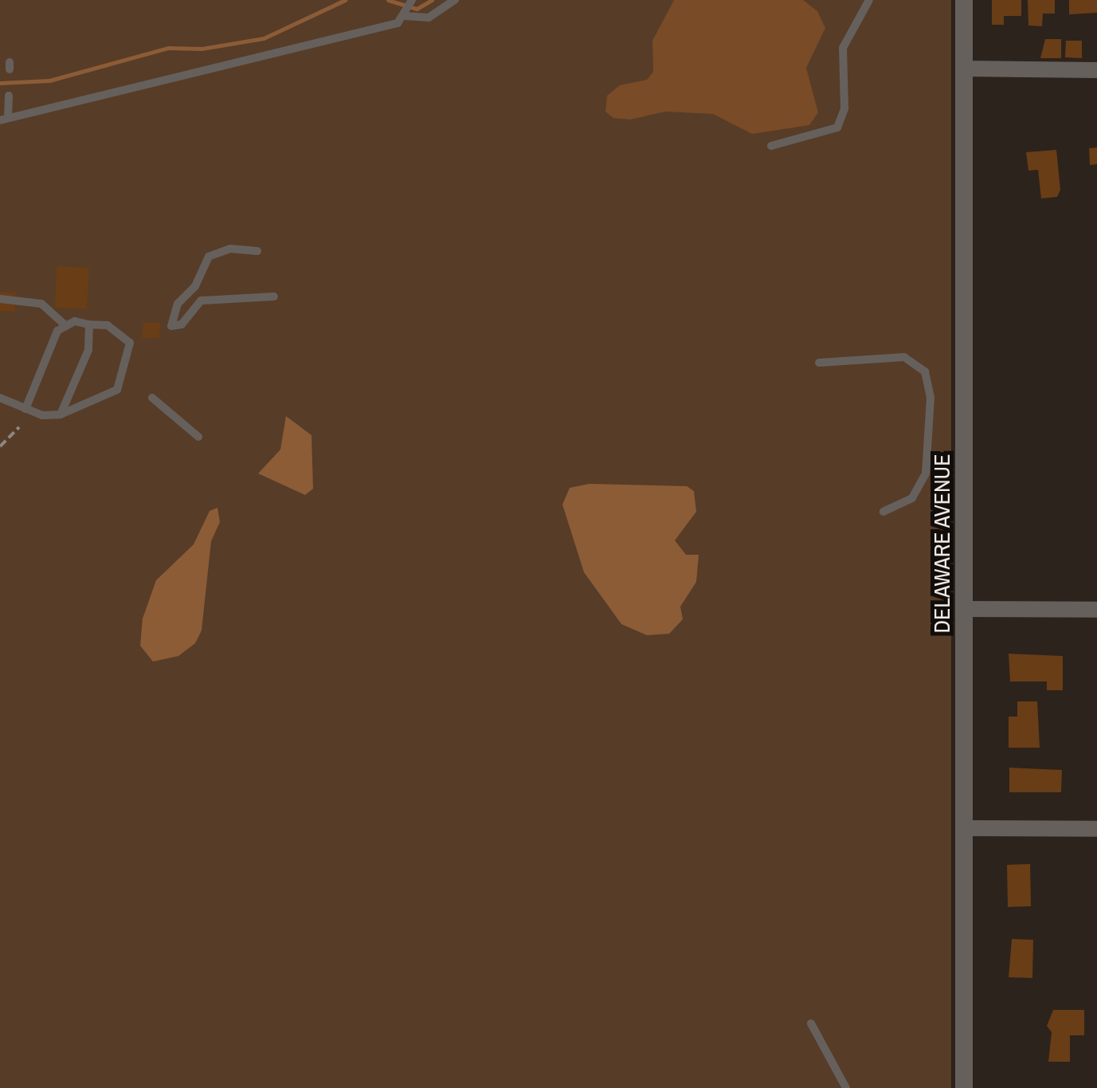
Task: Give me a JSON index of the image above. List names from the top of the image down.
{
  "streets": {
    "street": ["DELAWARE AVENUE"]
  }
}
